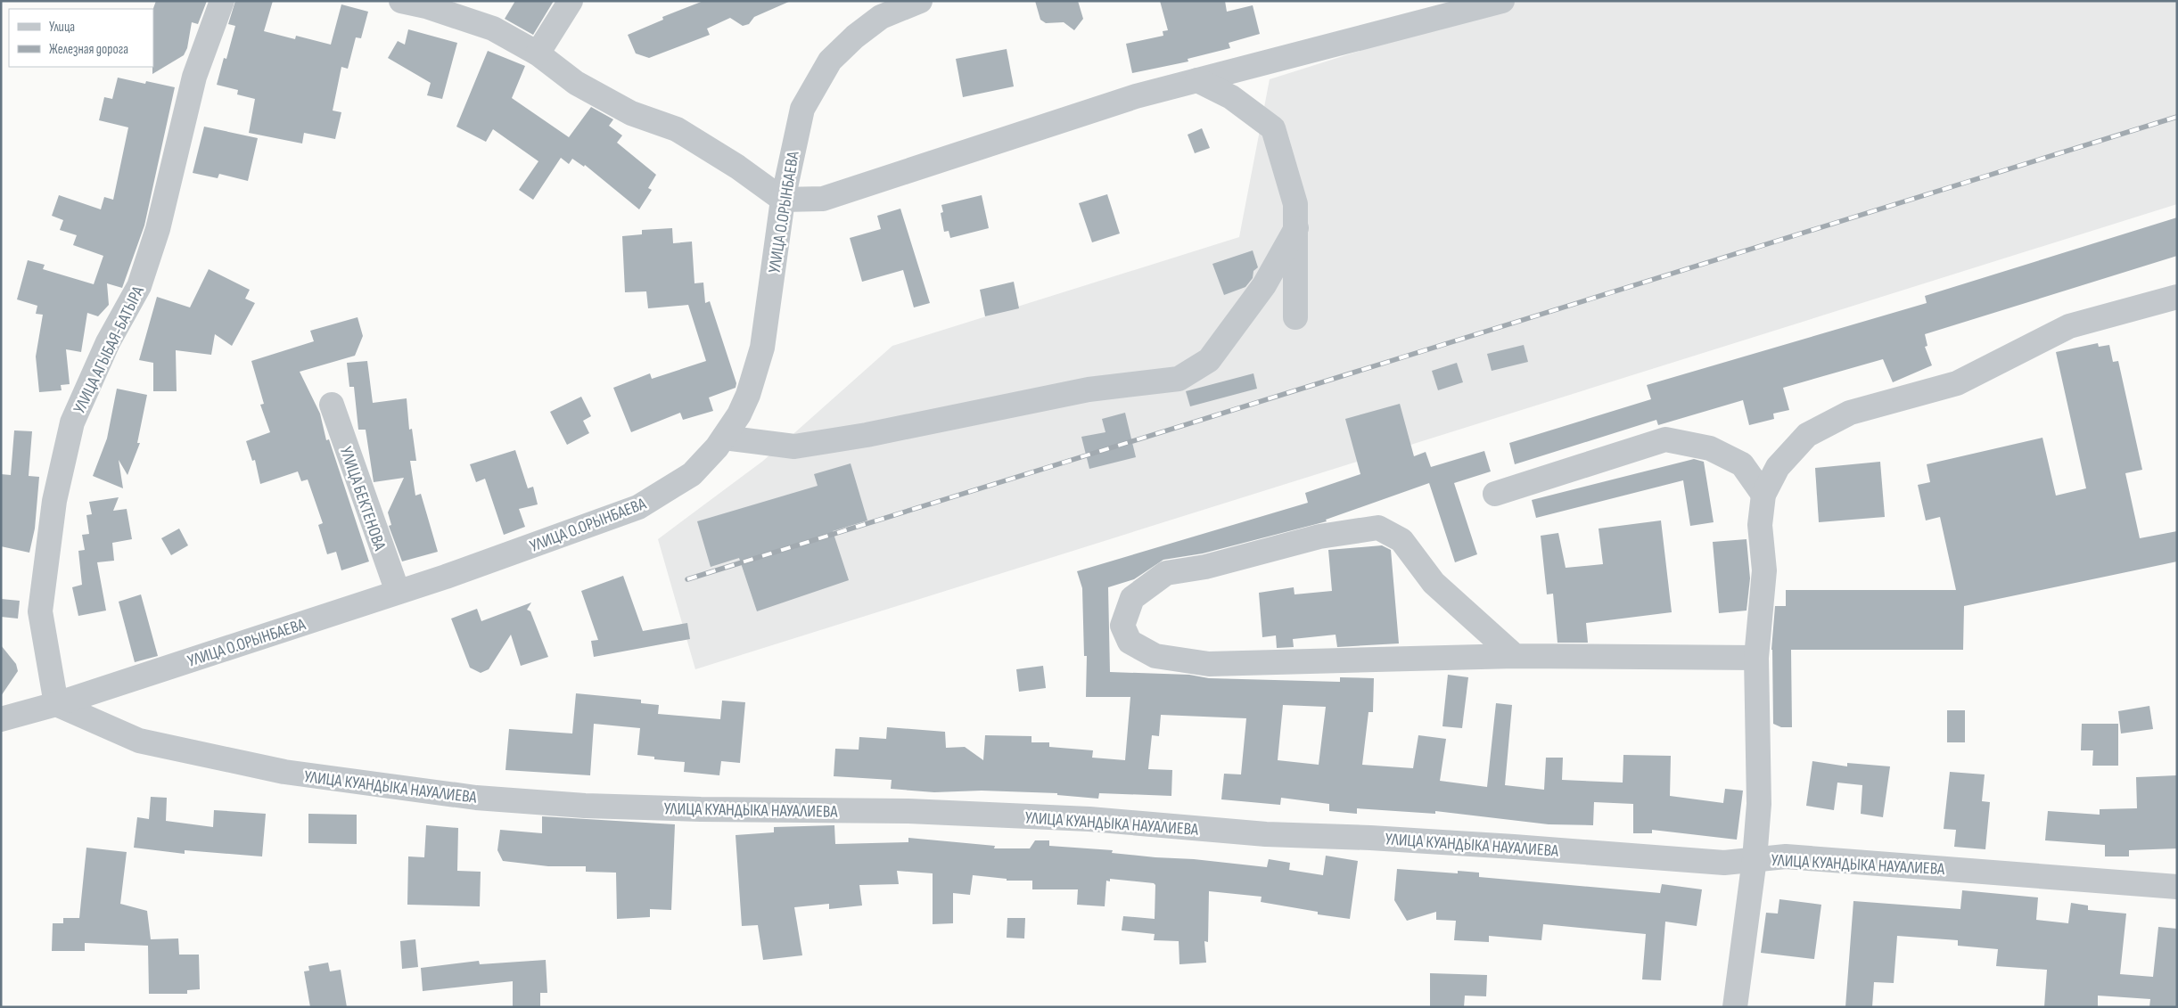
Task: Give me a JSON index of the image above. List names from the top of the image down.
{
  "streets": {
    "street": [
      "УЛИЦА О.ОРЫНБАЕВА",
      "УЛИЦА АГЫБАЯ-БАТЫРА",
      "УЛИЦА БЕКТЕНОВА",
      "УЛИЦА КУАНДЫКА НАУАЛИЕВА"
    ]
  },
  "crossings": [
    ["УЛИЦА О.ОРЫНБАЕВА", "УЛИЦА АГЫБАЯ-БАТЫРА"],
    ["УЛИЦА О.ОРЫНБАЕВА", "УЛИЦА БЕКТЕНОВА"],
    ["УЛИЦА О.ОРЫНБАЕВА", "УЛИЦА КУАНДЫКА НАУАЛИЕВА"],
    ["УЛИЦА АГЫБАЯ-БАТЫРА", "УЛИЦА КУАНДЫКА НАУАЛИЕВА"]
  ],
  "legend": ["Улица", "Железная дорога"]
}
